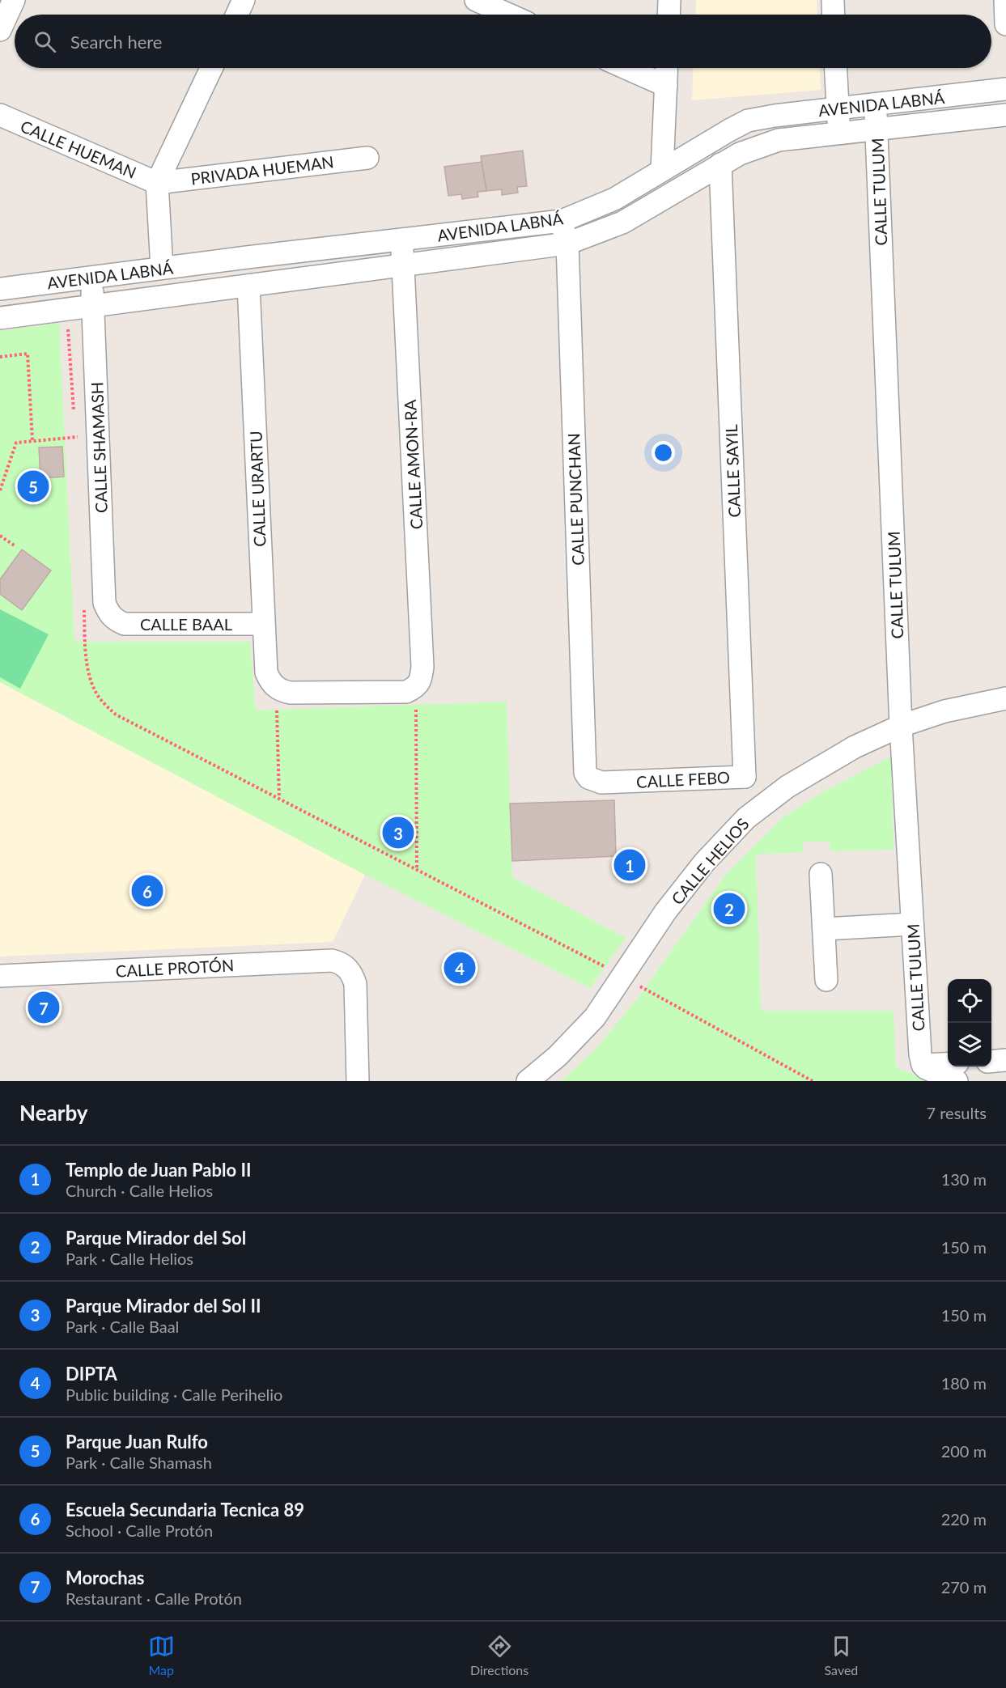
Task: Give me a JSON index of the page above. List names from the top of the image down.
{
  "streets": {
    "street": [
      "AVENIDA LABNÁ",
      "CALLE HUEMAN",
      "PRIVADA HUEMAN",
      "CALLE TULUM",
      "CALLE SHAMASH",
      "CALLE AMON-RA",
      "CALLE SAYIL",
      "CALLE URARTU",
      "CALLE PUNCHAN",
      "CALLE BAAL",
      "CALLE FEBO",
      "CALLE HELIOS",
      "CALLE PROTÓN"
    ]
  },
  "crossings": [
    ["AVENIDA LABNÁ", "CALLE TULUM"],
    ["AVENIDA LABNÁ", "CALLE SHAMASH"],
    ["AVENIDA LABNÁ", "CALLE AMON-RA"],
    ["AVENIDA LABNÁ", "CALLE SAYIL"],
    ["AVENIDA LABNÁ", "CALLE URARTU"],
    ["AVENIDA LABNÁ", "CALLE PUNCHAN"],
    ["CALLE HUEMAN", "PRIVADA HUEMAN"],
    ["CALLE TULUM", "CALLE HELIOS"],
    ["CALLE SHAMASH", "CALLE BAAL"],
    ["CALLE SAYIL", "CALLE FEBO"],
    ["CALLE URARTU", "CALLE BAAL"],
    ["CALLE PUNCHAN", "CALLE FEBO"],
    ["CALLE FEBO", "CALLE HELIOS"]
  ],
  "page": {
    "search": "Search here",
    "pins": [
      "5",
      "3",
      "1",
      "6",
      "2",
      "4",
      "7"
    ],
    "heading": ["Nearby", "7 results"],
    "list": [
      {
        "mark": "1",
        "name": "Templo de Juan Pablo II",
        "note": "Church · Calle Helios",
        "value": "130 m"
      },
      {
        "mark": "2",
        "name": "Parque Mirador del Sol",
        "note": "Park · Calle Helios",
        "value": "150 m"
      },
      {
        "mark": "3",
        "name": "Parque Mirador del Sol II",
        "note": "Park · Calle Baal",
        "value": "150 m"
      },
      {
        "mark": "4",
        "name": "DIPTA",
        "note": "Public building · Calle Perihelio",
        "value": "180 m"
      },
      {
        "mark": "5",
        "name": "Parque Juan Rulfo",
        "note": "Park · Calle Shamash",
        "value": "200 m"
      },
      {
        "mark": "6",
        "name": "Escuela Secundaria Tecnica 89",
        "note": "School · Calle Protón",
        "value": "220 m"
      },
      {
        "mark": "7",
        "name": "Morochas",
        "note": "Restaurant · Calle Protón",
        "value": "270 m"
      }
    ],
    "nav": ["Map", "Directions", "Saved"]
  }
}
